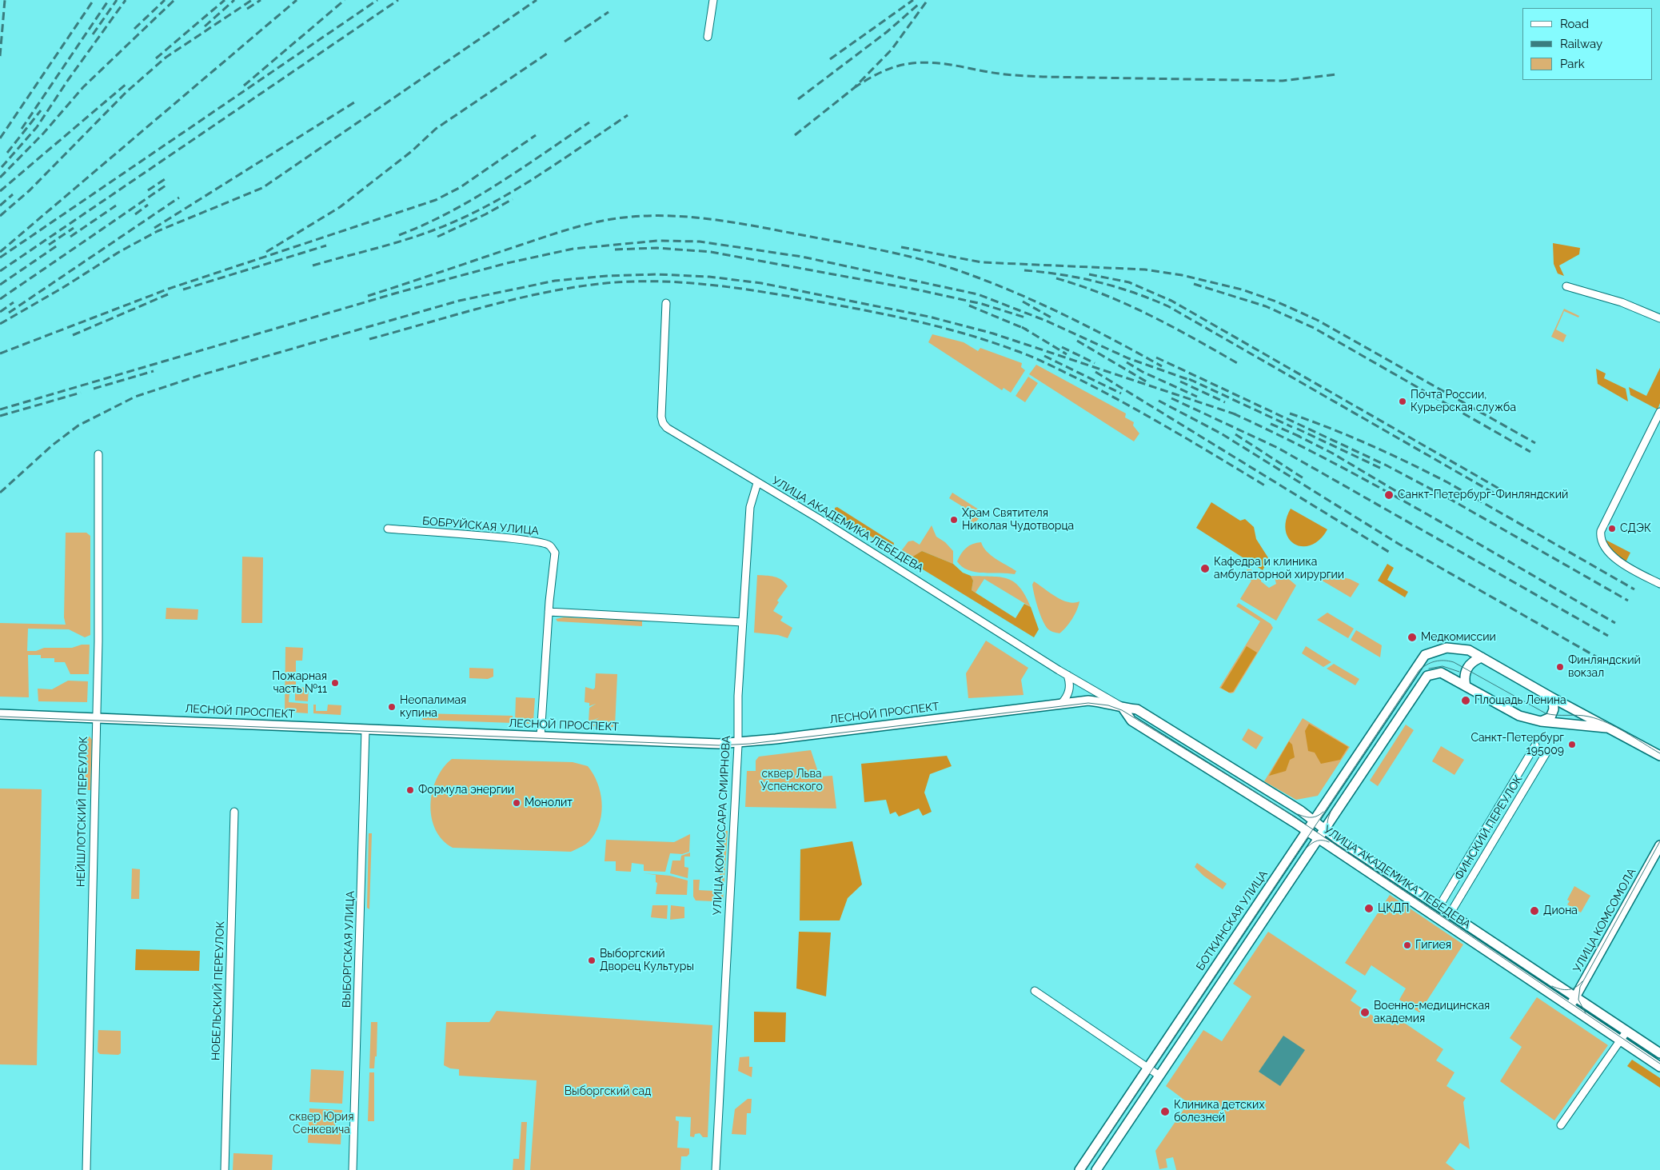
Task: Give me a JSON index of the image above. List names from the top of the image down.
{
  "streets": {
    "main road": [
      "УЛИЦА АКАДЕМИКА ЛЕБЕДЕВА",
      "ЛЕСНОЙ ПРОСПЕКТ",
      "БОТКИНСКАЯ УЛИЦА",
      "УЛИЦА КОМСОМОЛА"
    ],
    "street": [
      "БОБРУЙСКАЯ УЛИЦА",
      "НЕЙШЛОТСКИЙ ПЕРЕУЛОК",
      "УЛИЦА КОМИССАРА СМИРНОВА",
      "ФИНСКИЙ ПЕРЕУЛОК",
      "ВЫБОРГСКАЯ УЛИЦА",
      "НОБЕЛЬСКИЙ ПЕРЕУЛОК"
    ]
  },
  "crossings": [
    ["УЛИЦА АКАДЕМИКА ЛЕБЕДЕВА", "ЛЕСНОЙ ПРОСПЕКТ"],
    ["УЛИЦА АКАДЕМИКА ЛЕБЕДЕВА", "УЛИЦА КОМИССАРА СМИРНОВА"],
    ["УЛИЦА АКАДЕМИКА ЛЕБЕДЕВА", "ФИНСКИЙ ПЕРЕУЛОК"],
    ["УЛИЦА АКАДЕМИКА ЛЕБЕДЕВА", "БОТКИНСКАЯ УЛИЦА"],
    ["УЛИЦА АКАДЕМИКА ЛЕБЕДЕВА", "УЛИЦА КОМСОМОЛА"],
    ["БОБРУЙСКАЯ УЛИЦА", "ЛЕСНОЙ ПРОСПЕКТ"],
    ["ЛЕСНОЙ ПРОСПЕКТ", "НЕЙШЛОТСКИЙ ПЕРЕУЛОК"],
    ["ЛЕСНОЙ ПРОСПЕКТ", "УЛИЦА КОМИССАРА СМИРНОВА"],
    ["ЛЕСНОЙ ПРОСПЕКТ", "ВЫБОРГСКАЯ УЛИЦА"]
  ],
  "parks": ["сквер Льва Успенского", "Выборгский сад", "сквер Юрия Сенкевича"],
  "places": [
    "Почта России, Курьерская служба",
    "Санкт-Петербург-Финляндский",
    "Храм Святителя Николая Чудотворца",
    "СДЭК",
    "Кафедра и клиника амбулаторной хирургии",
    "Медкомиссии",
    "Финляндский вокзал",
    "Пожарная часть №11",
    "Площадь Ленина",
    "Неопалимая купина",
    "Санкт-Петербург 195009",
    "Формула энергии",
    "Монолит",
    "ЦКДП",
    "Диона",
    "Гигиея",
    "Выборгский Дворец Культуры",
    "Военно-медицинская академия",
    "Клиника детских болезней"
  ],
  "legend": ["Road", "Railway", "Park"]
}
